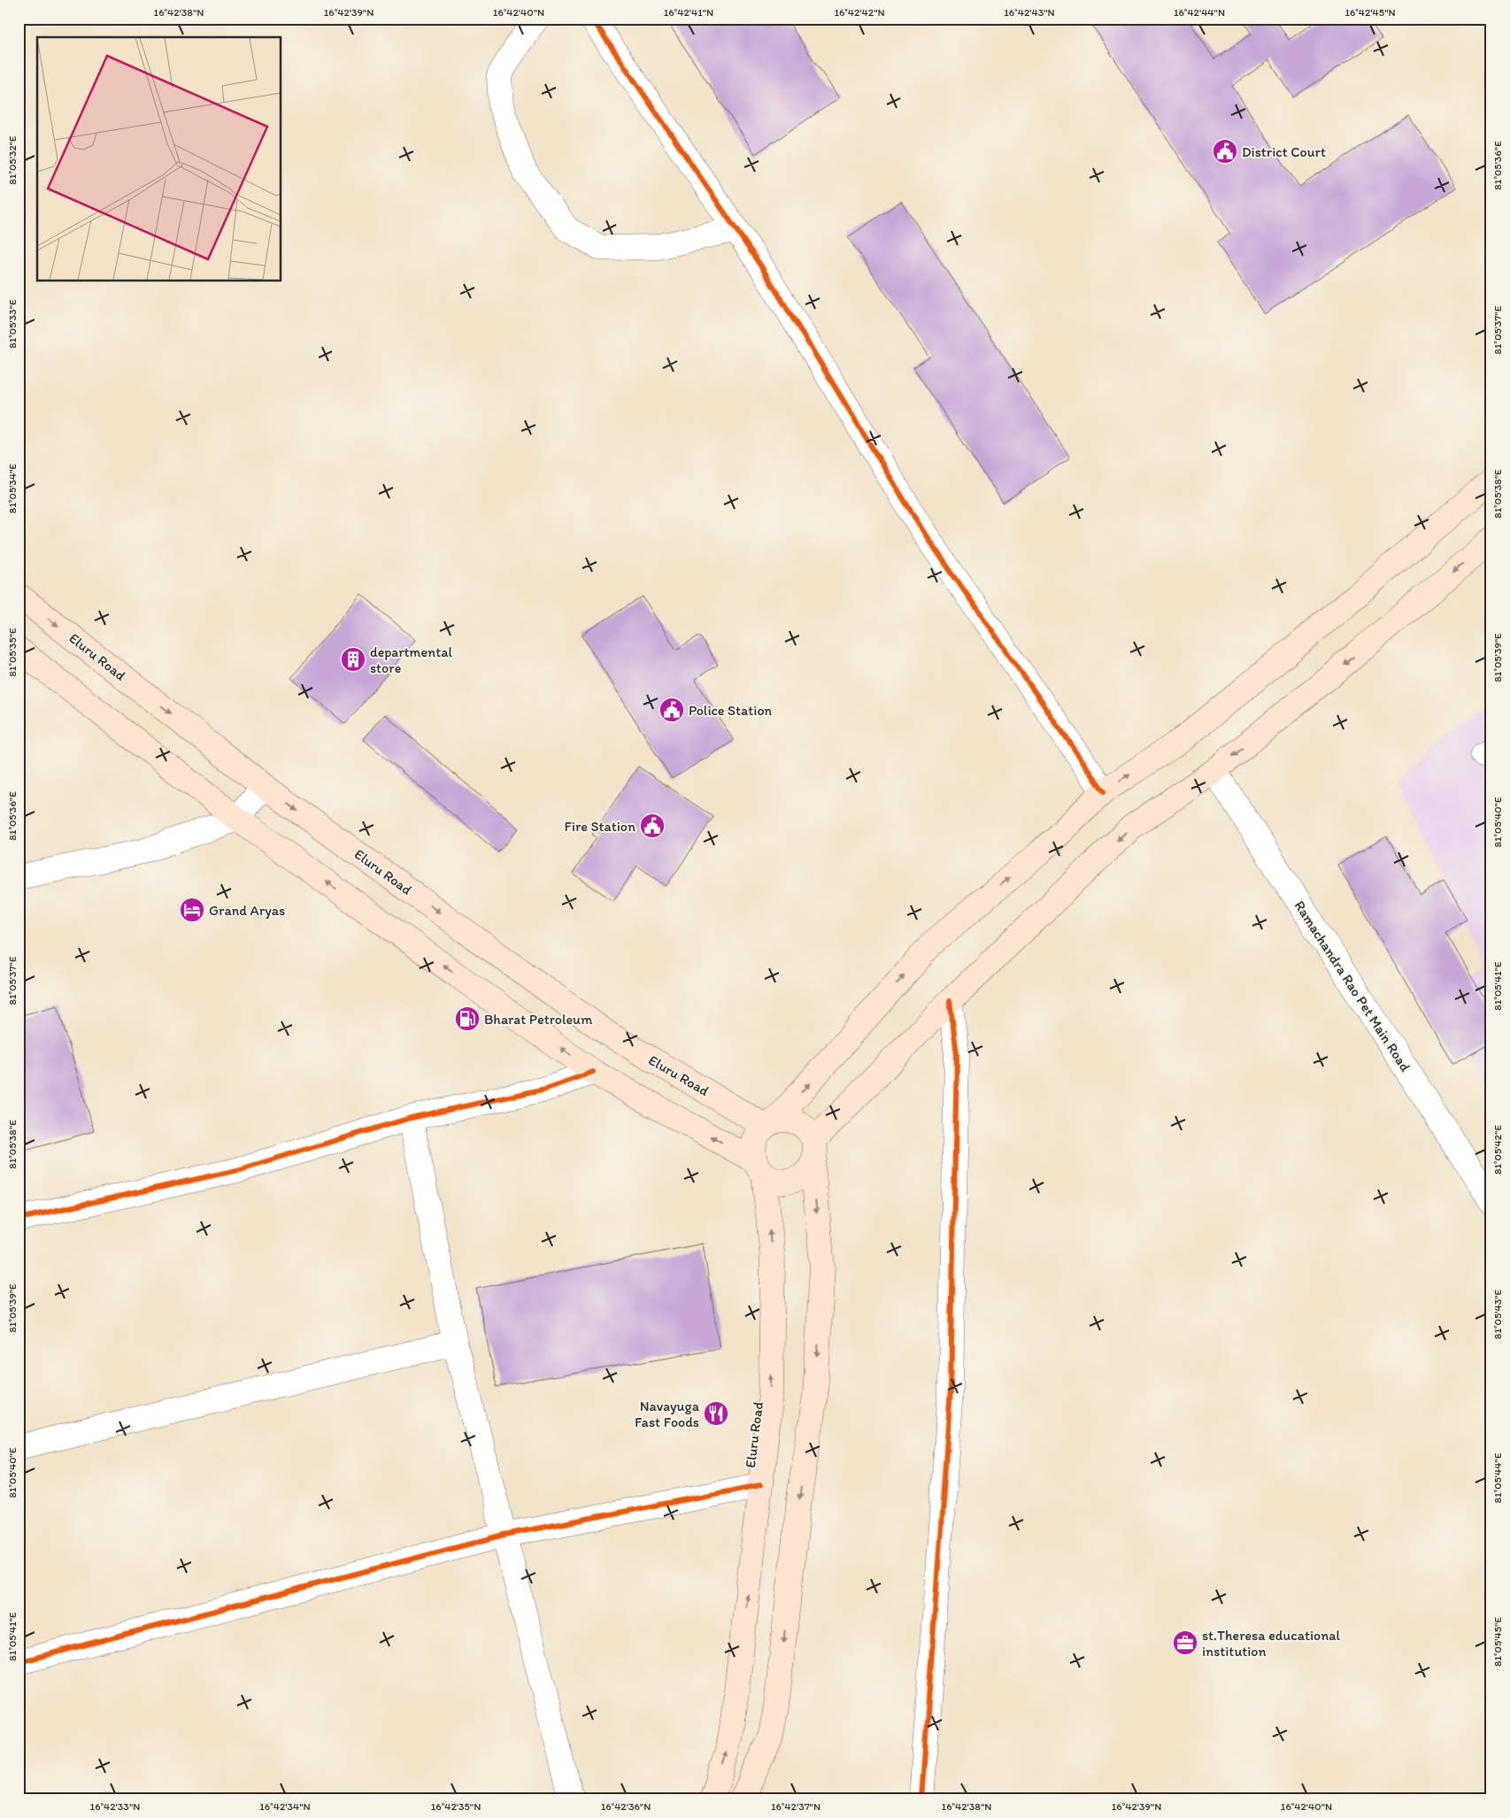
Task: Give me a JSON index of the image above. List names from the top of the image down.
{
  "streets": {
    "main road": ["Eluru Road"],
    "street": ["Ramachandra Rao Pet Main Road"]
  },
  "places": {
    "public building": ["District Court", "Police Station", "Fire Station"],
    "building": ["departmental store"],
    "hotel": ["Grand Aryas"],
    "fuel station": ["Bharat Petroleum"],
    "restaurant": ["Navayuga Fast Foods"],
    "office": ["st.Theresa educational institution"]
  },
  "coordinates": [
    "16°42'38\"N",
    "16°42'39\"N",
    "16°42'40\"N",
    "16°42'41\"N",
    "16°42'42\"N",
    "16°42'43\"N",
    "16°42'44\"N",
    "16°42'45\"N",
    "81°05'32\"E",
    "81°05'36\"E",
    "81°05'33\"E",
    "81°05'37\"E",
    "81°05'34\"E",
    "81°05'38\"E",
    "81°05'35\"E",
    "81°05'39\"E",
    "81°05'40\"E",
    "81°05'41\"E",
    "81°05'42\"E",
    "81°05'43\"E",
    "81°05'44\"E",
    "81°05'45\"E",
    "16°42'33\"N",
    "16°42'34\"N",
    "16°42'35\"N",
    "16°42'36\"N",
    "16°42'37\"N"
  ]
}
